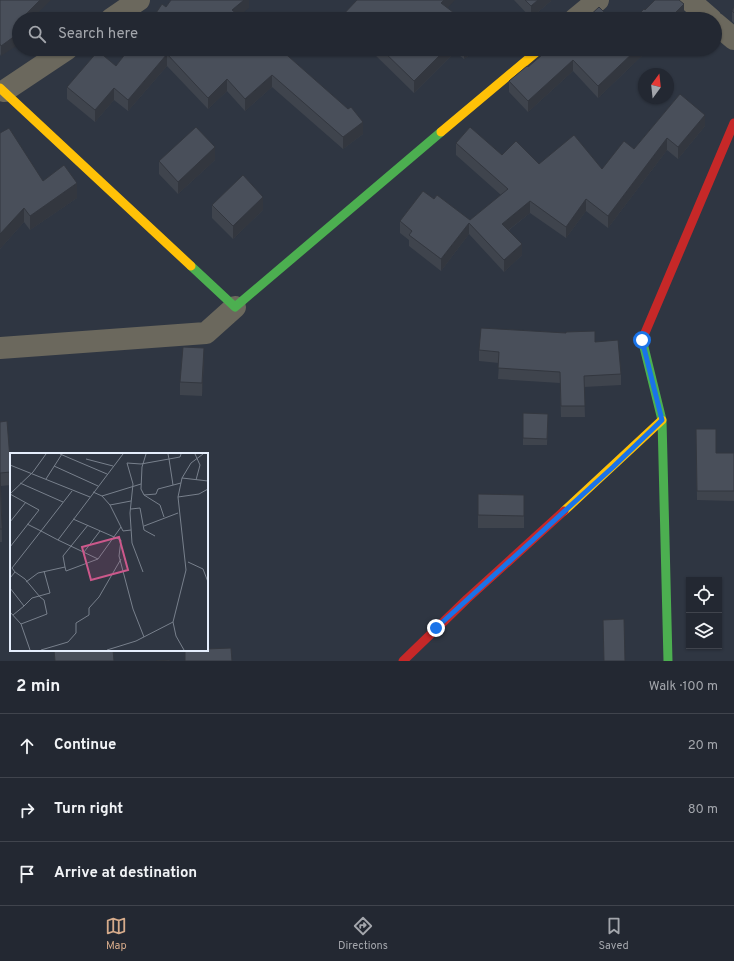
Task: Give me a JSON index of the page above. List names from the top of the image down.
{
  "north": "top",
  "page": {
    "search": "Search here",
    "heading": ["2 min", "Walk · 100 m"],
    "list": [
      ["Continue", "20 m"],
      ["Turn right", "80 m"],
      "Arrive at destination"
    ],
    "nav": ["Map", "Directions", "Saved"]
  }
}
